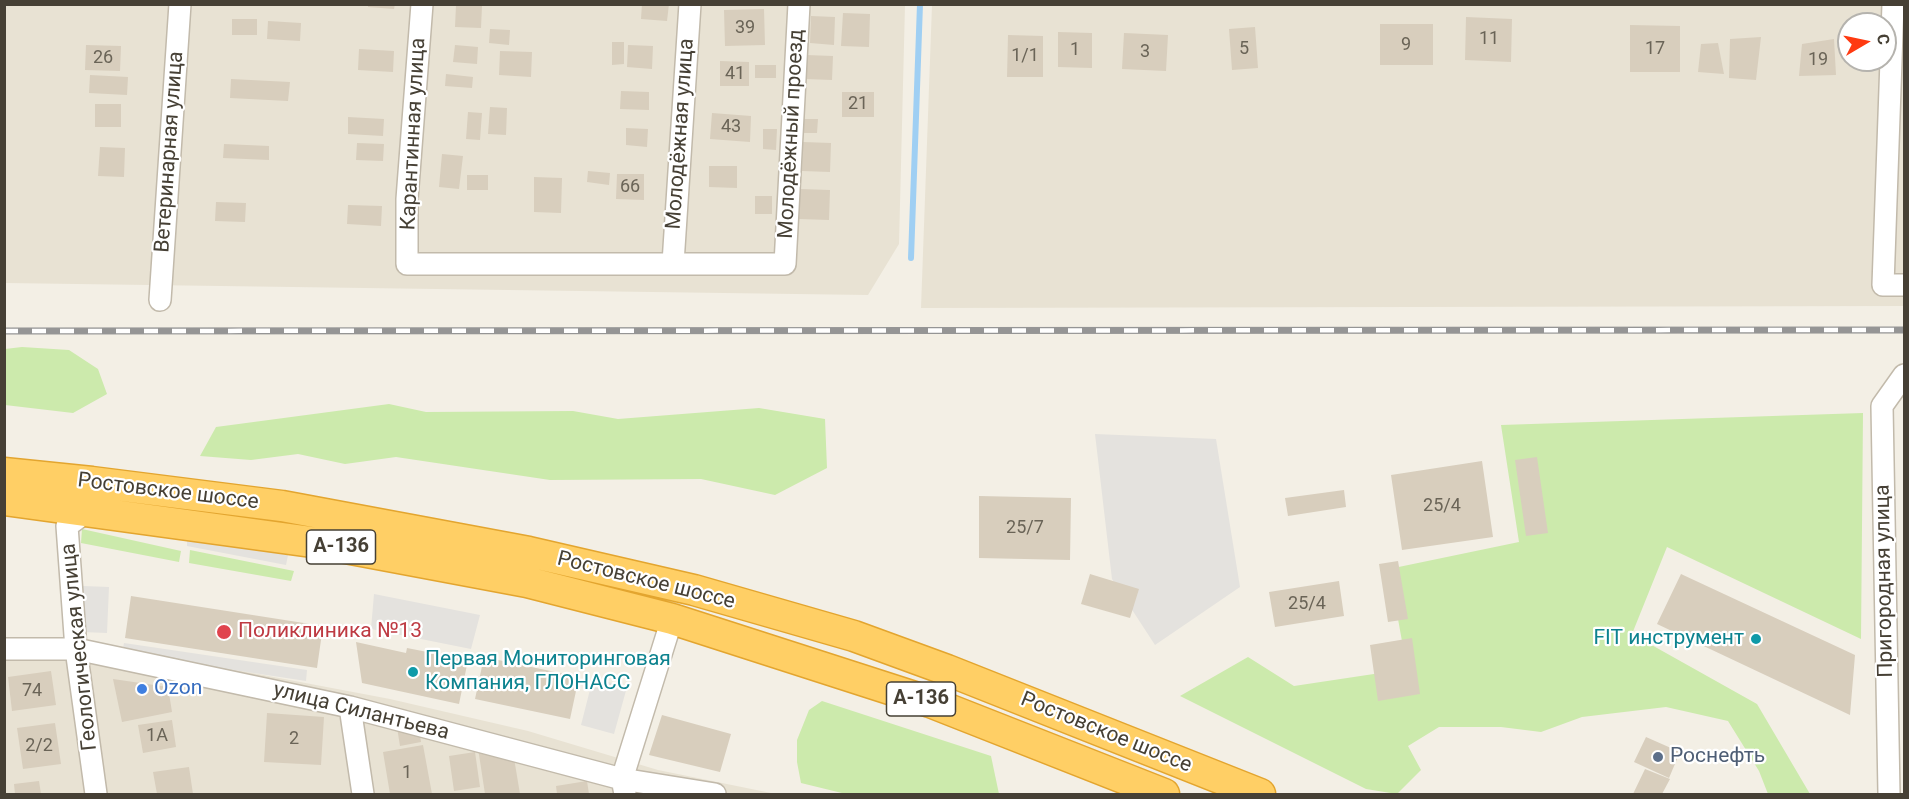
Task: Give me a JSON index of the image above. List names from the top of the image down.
{
  "streets": {
    "highway": ["Ростовское шоссе", "А-136"],
    "street": [
      "Карантинная улица",
      "Молодёжная улица",
      "Молодёжный проезд",
      "Ветеринарная улица",
      "Пригородная улица",
      "Геологическая улица",
      "улица Силантьева"
    ]
  },
  "crossings": [
    ["Карантинная улица", "Молодёжная улица"],
    ["Карантинная улица", "Молодёжный проезд"],
    ["Молодёжная улица", "Молодёжный проезд"],
    ["Ростовское шоссе", "Геологическая улица"],
    ["Геологическая улица", "улица Силантьева"]
  ],
  "places": [
    "Поликлиника №13",
    "FIT инструмент",
    "Первая Мониторинговая Компания, ГЛОНАСС",
    "Ozon",
    "Роснефть"
  ],
  "house_numbers": [
    "39",
    "11",
    "9",
    "5",
    "17",
    "1",
    "3",
    "1/1",
    "26",
    "19",
    "41",
    "21",
    "43",
    "66",
    "25/4",
    "25/7",
    "25/4",
    "74",
    "1А",
    "2",
    "2/2",
    "1"
  ],
  "north": "right"
}
